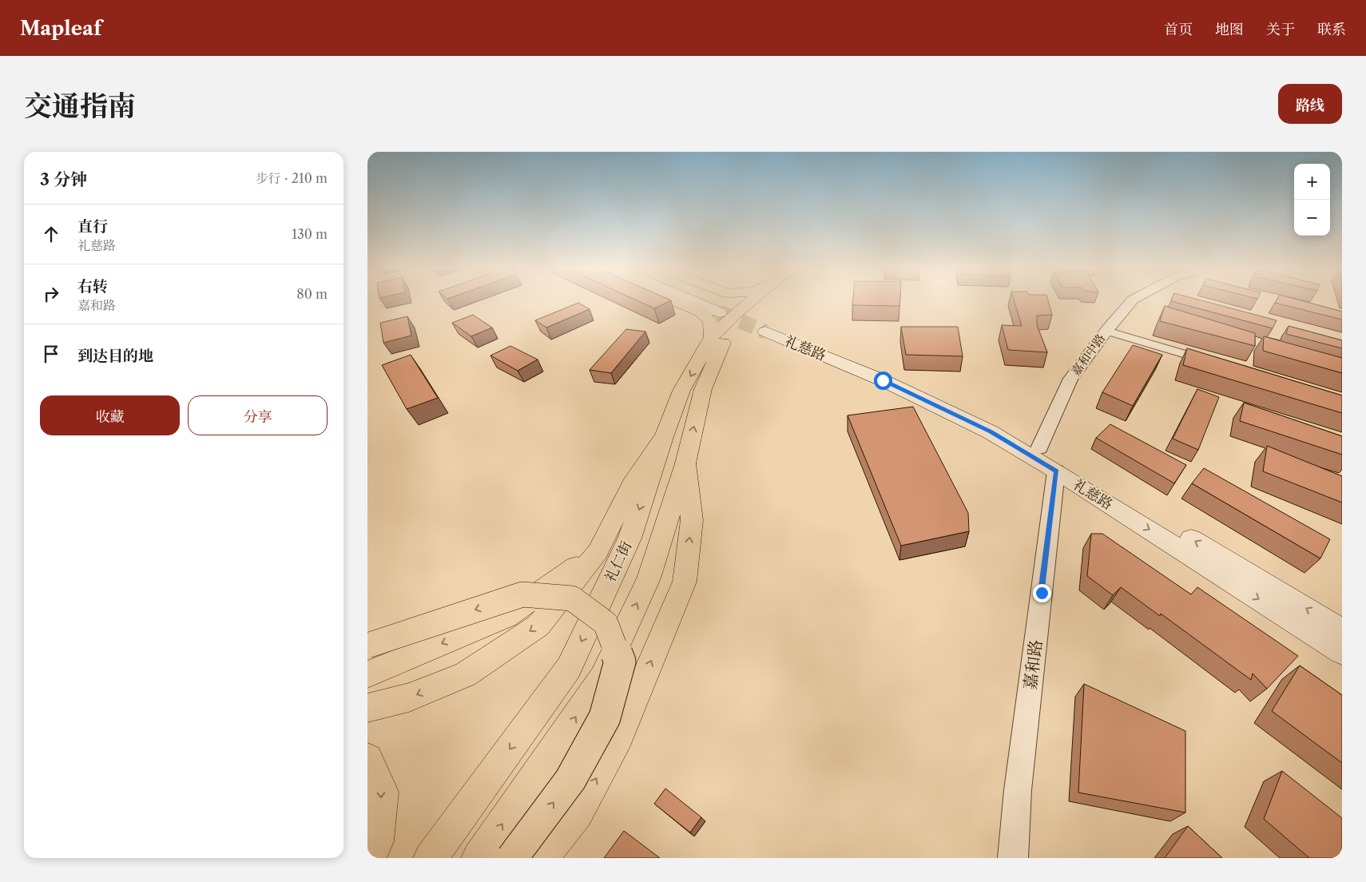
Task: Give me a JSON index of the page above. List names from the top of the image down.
{
  "streets": {
    "main road": ["礼慈路", "礼仁街"],
    "street": ["嘉和中路", "嘉和路"]
  },
  "crossings": [
    ["礼慈路", "嘉和中路"],
    ["礼慈路", "嘉和路"]
  ],
  "page": {
    "header": "Mapleaf",
    "nav": [
      "首页",
      "地图",
      "关于",
      "联系"
    ],
    "title": "交通指南",
    "buttons": [
      "路线",
      ["收藏", "分享"]
    ],
    "heading": ["3 分钟", "步行 · 210 m"],
    "map_buttons": ["+", "−"],
    "list": [
      ["直行", "礼慈路", "130 m"],
      ["右转", "嘉和路", "80 m"],
      "到达目的地"
    ]
  }
}
